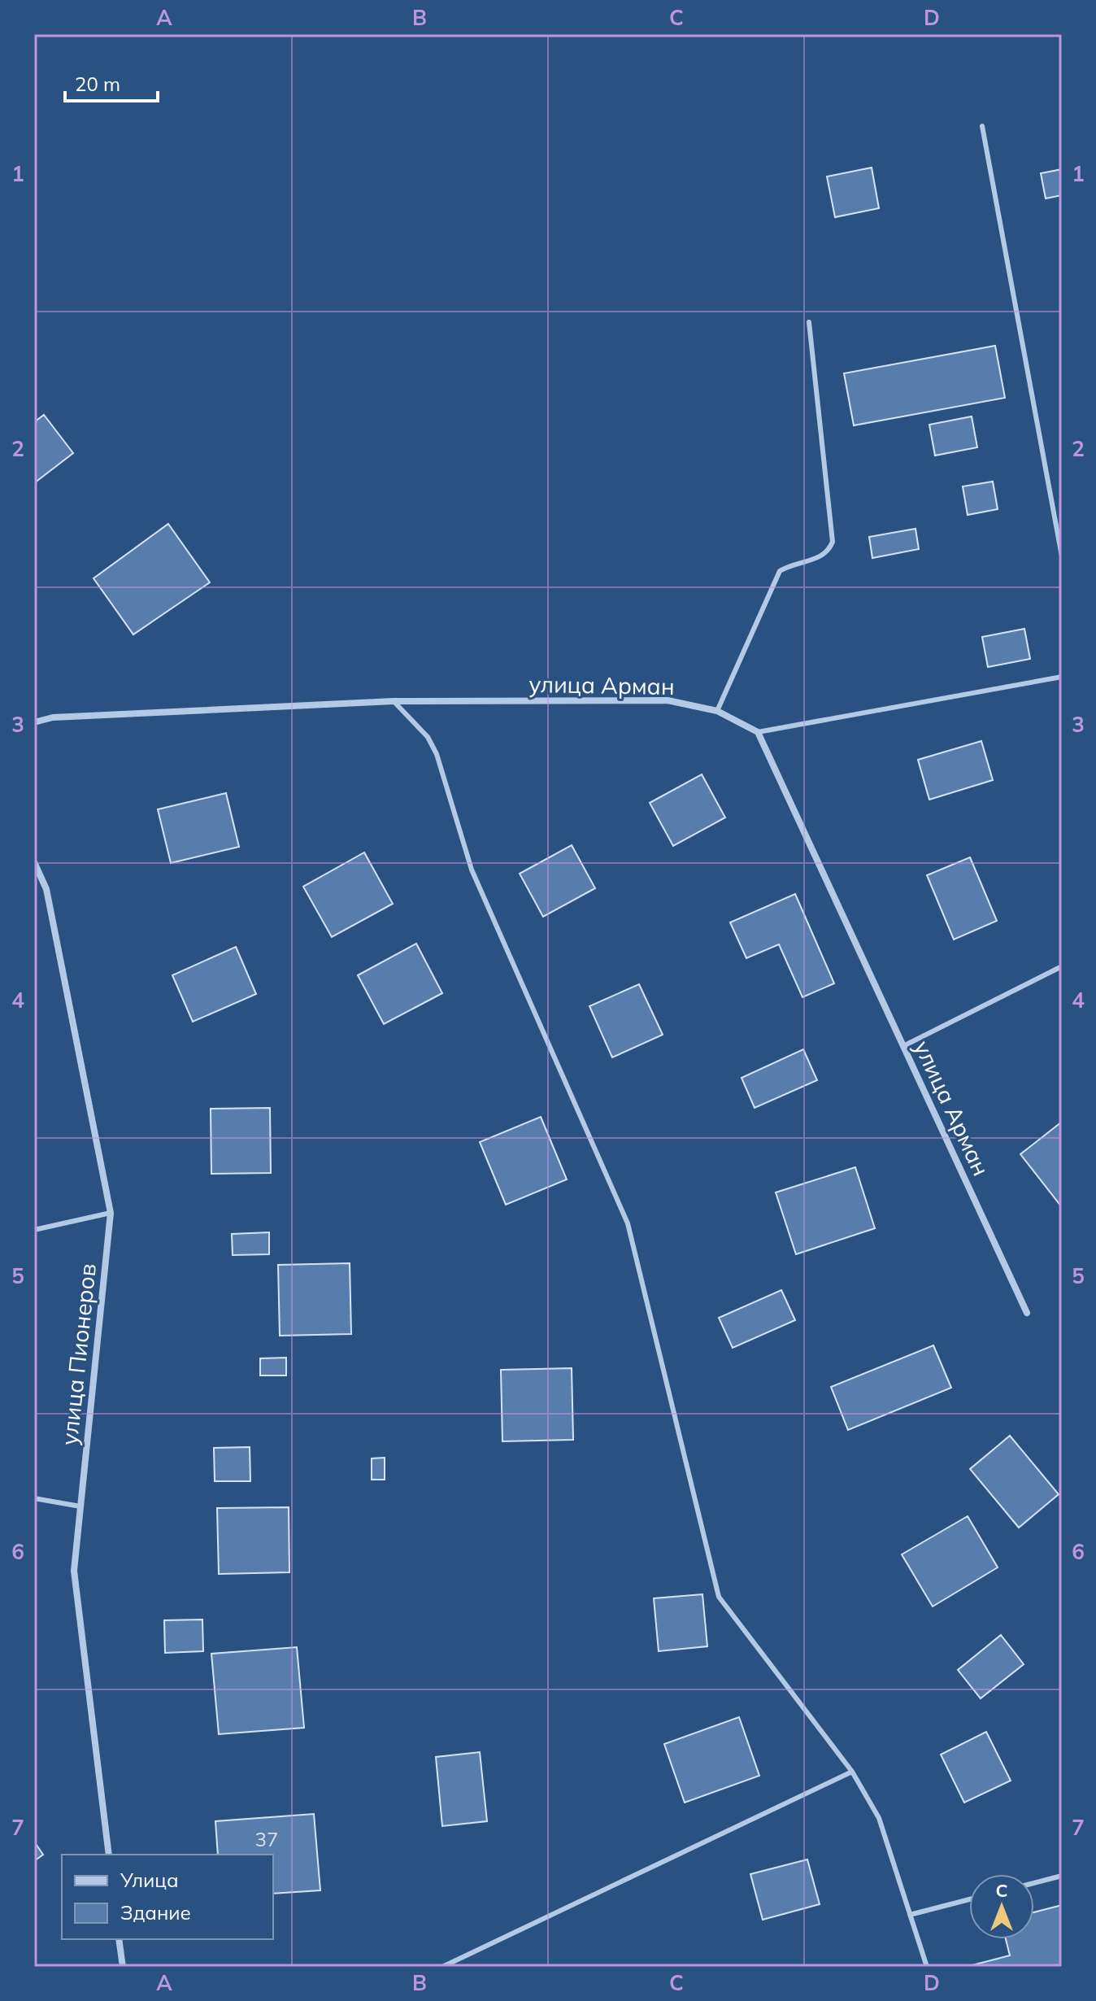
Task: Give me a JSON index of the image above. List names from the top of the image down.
{
  "streets": {
    "street": ["улица Арман", "улица Пионеров"]
  },
  "house_numbers": ["37"],
  "legend": ["Улица", "Здание"],
  "scale_bar": "20 m",
  "north": "top",
  "grid": {
    "columns": [
      "A",
      "B",
      "C",
      "D"
    ],
    "rows": [
      "1",
      "2",
      "3",
      "4",
      "5",
      "6",
      "7"
    ]
  }
}
